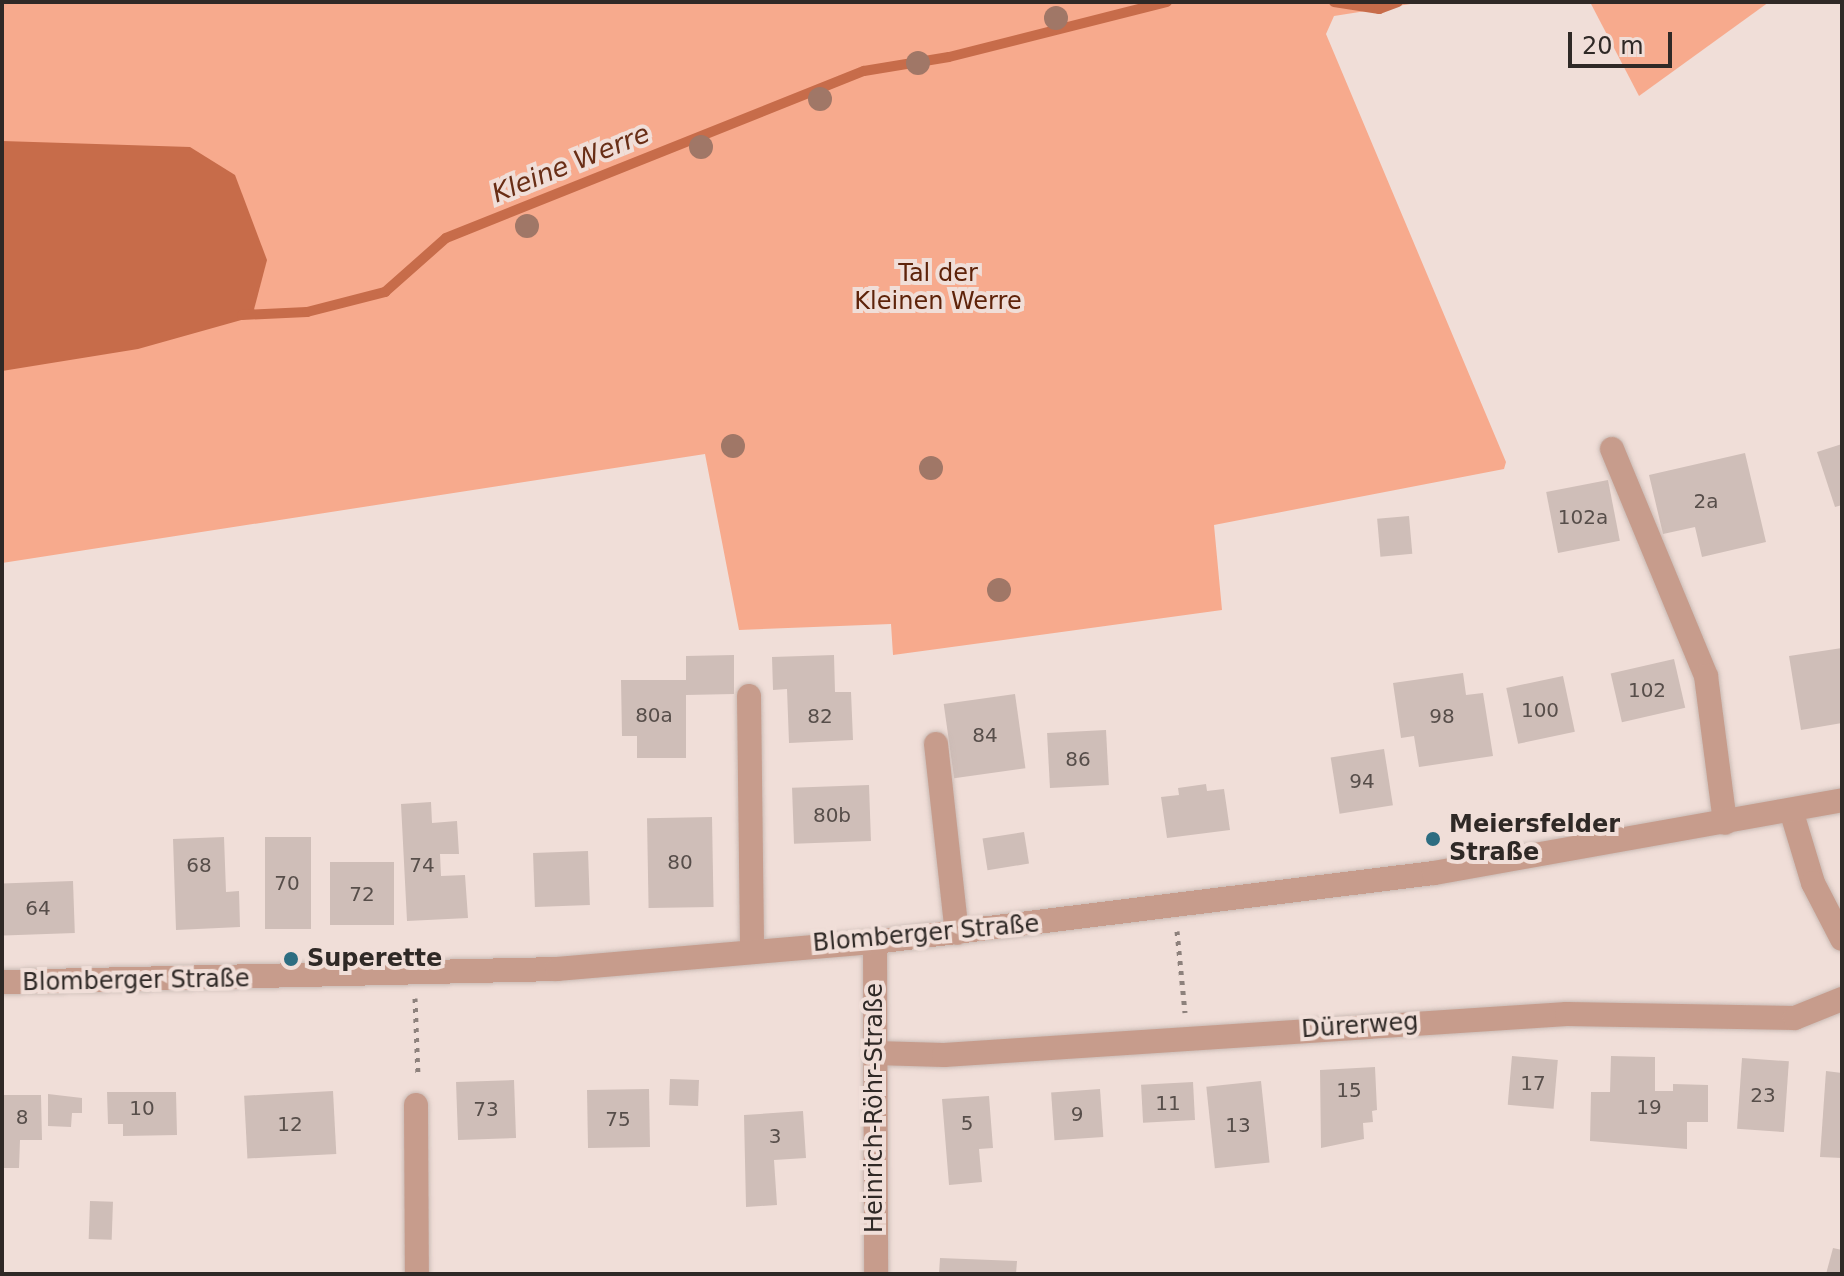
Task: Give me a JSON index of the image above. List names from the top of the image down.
{
  "streets": {
    "street": ["Blomberger Straße", "Dürerweg", "Heinrich-Röhr-Straße"]
  },
  "crossings": [
    ["Blomberger Straße", "Heinrich-Röhr-Straße"],
    ["Dürerweg", "Heinrich-Röhr-Straße"]
  ],
  "water": ["Kleine Werre"],
  "parks": ["Tal der Kleinen Werre"],
  "places": ["Meiersfelder Straße", "Superette"],
  "house_numbers": [
    "2a",
    "102a",
    "102",
    "100",
    "80a",
    "82",
    "98",
    "84",
    "86",
    "94",
    "80b",
    "80",
    "68",
    "74",
    "70",
    "72",
    "64",
    "17",
    "15",
    "23",
    "11",
    "19",
    "10",
    "73",
    "9",
    "8",
    "75",
    "5",
    "12",
    "13",
    "3"
  ],
  "scale_bar": "20 m"
}
